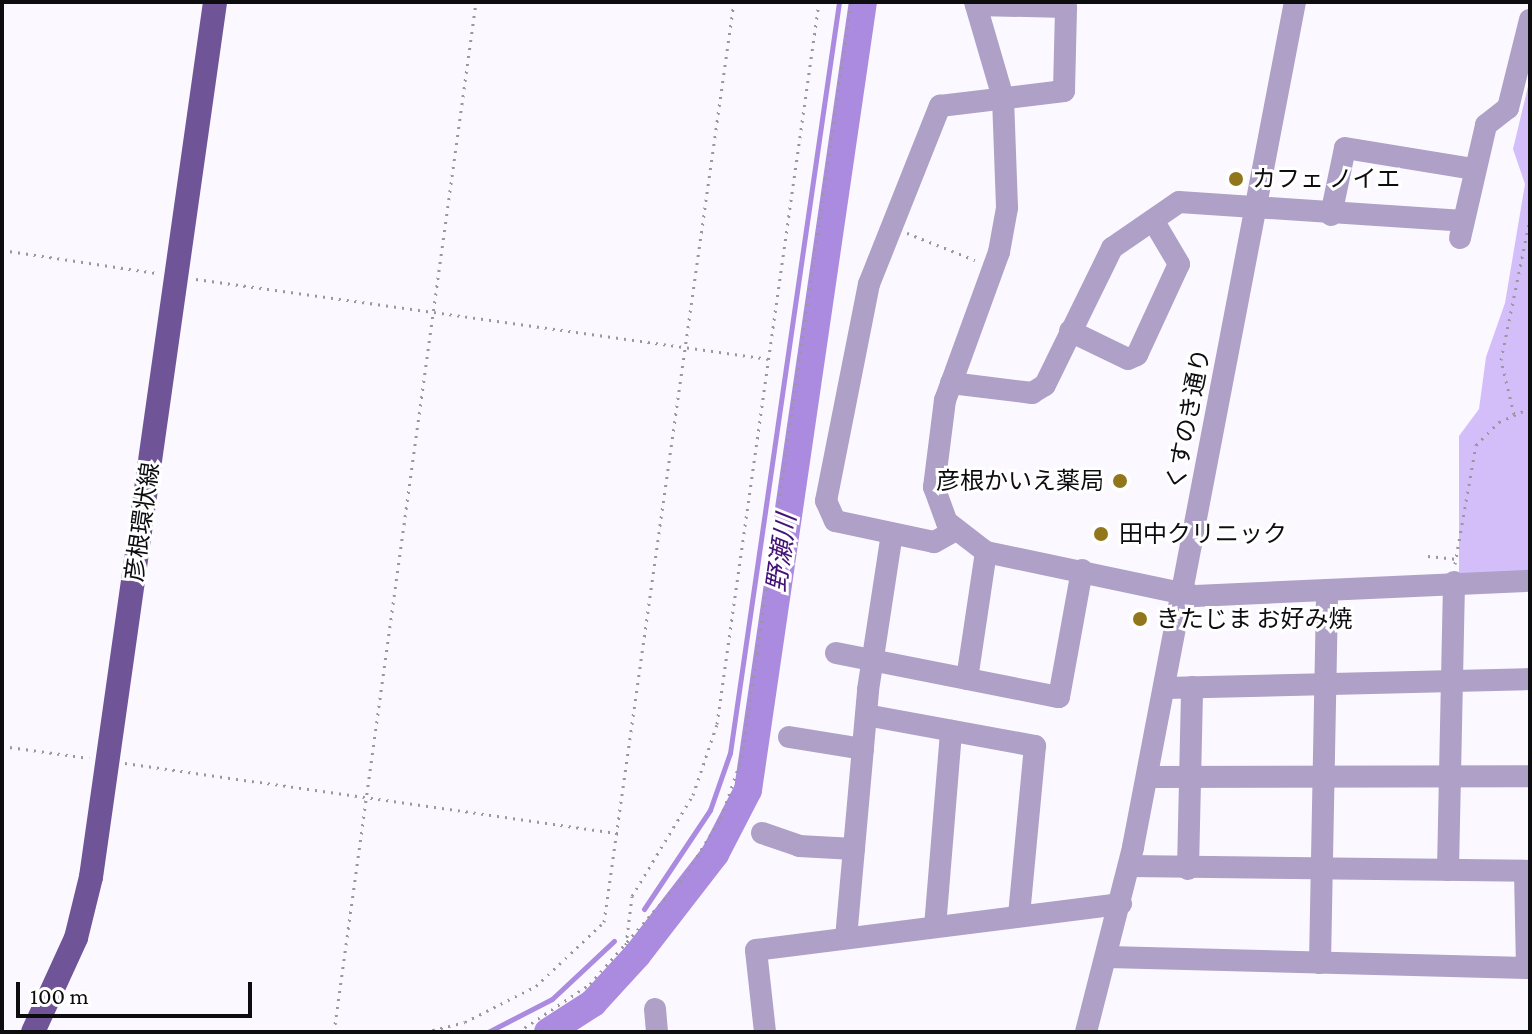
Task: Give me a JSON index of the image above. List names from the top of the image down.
{
  "streets": {
    "main road": ["彦根環状線"],
    "street": ["くすのき通り"]
  },
  "water": ["野瀬川"],
  "places": [
    "カフェ ノイエ",
    "彦根かいえ薬局",
    "田中クリニック",
    "きたじま お好み焼"
  ],
  "scale_bar": "100 m"
}
